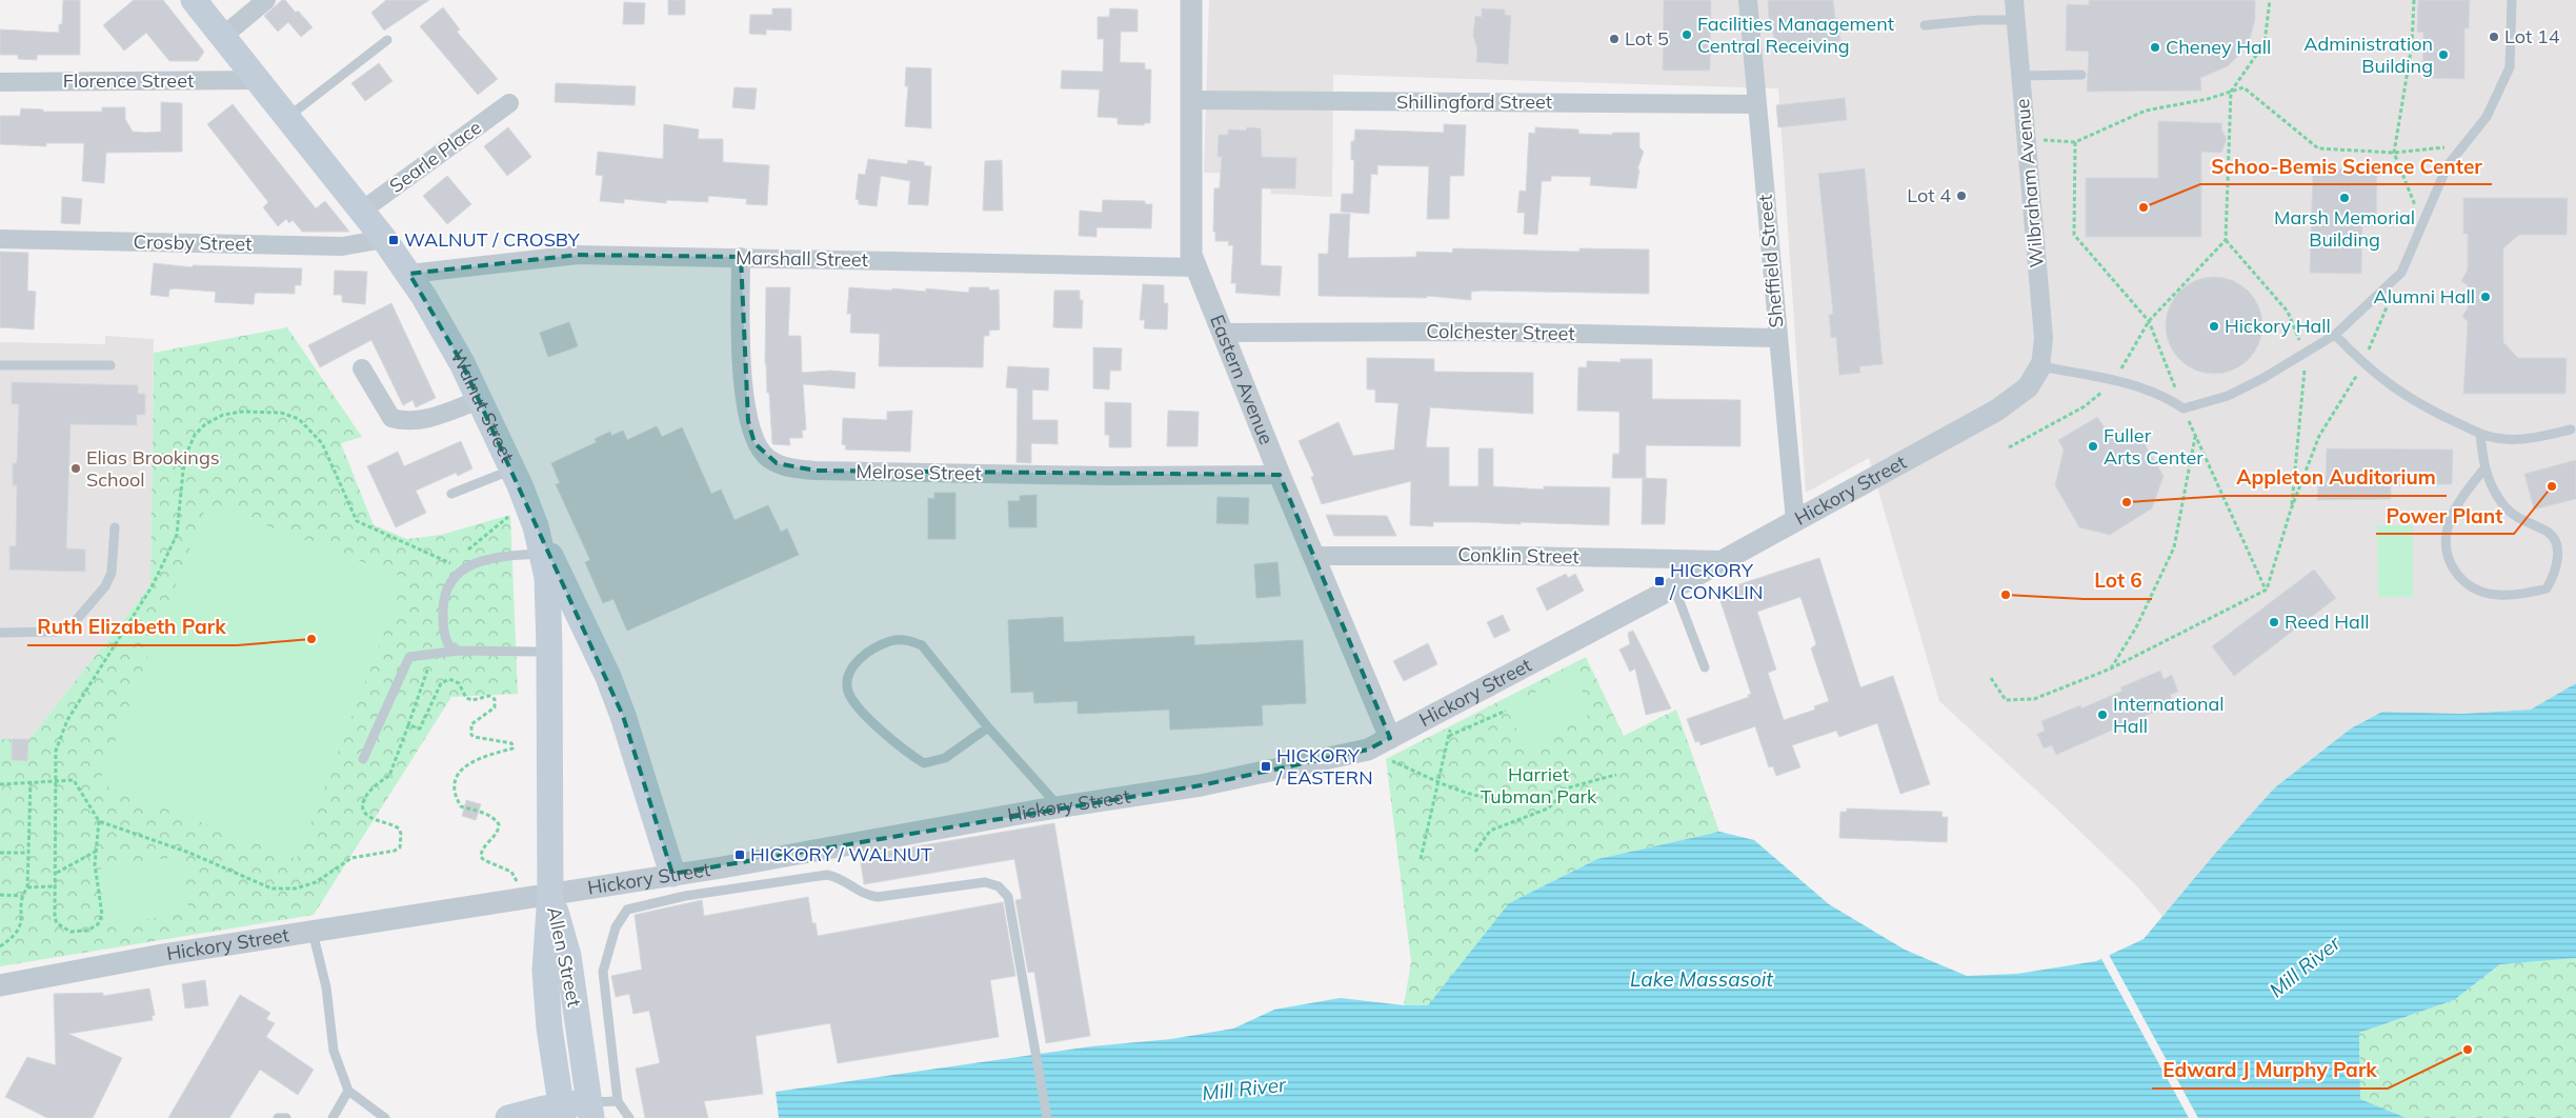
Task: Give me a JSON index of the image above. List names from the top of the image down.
{
  "streets": {
    "main road": ["Walnut Street", "Allen Street"],
    "street": [
      "Florence Street",
      "Shillingford Street",
      "Searle Place",
      "Wilbraham Avenue",
      "Crosby Street",
      "Marshall Street",
      "Sheffield Street",
      "Colchester Street",
      "Eastern Avenue",
      "Melrose Street",
      "Hickory Street",
      "Conklin Street"
    ]
  },
  "crossings": [
    ["Florence Street", "Walnut Street"],
    ["Shillingford Street", "Sheffield Street"],
    ["Shillingford Street", "Eastern Avenue"],
    ["Searle Place", "Walnut Street"],
    ["Wilbraham Avenue", "Hickory Street"],
    ["Crosby Street", "Walnut Street"],
    ["Marshall Street", "Eastern Avenue"],
    ["Marshall Street", "Walnut Street"],
    ["Marshall Street", "Melrose Street"],
    ["Sheffield Street", "Colchester Street"],
    ["Sheffield Street", "Hickory Street"],
    ["Colchester Street", "Eastern Avenue"],
    ["Eastern Avenue", "Melrose Street"],
    ["Eastern Avenue", "Hickory Street"],
    ["Eastern Avenue", "Conklin Street"],
    ["Walnut Street", "Hickory Street"],
    ["Walnut Street", "Allen Street"],
    ["Hickory Street", "Conklin Street"],
    ["Hickory Street", "Allen Street"]
  ],
  "water": ["Mill River", "Lake Massasoit"],
  "parks": ["Harriet Tubman Park"],
  "places": {
    "other": [
      "Facilities Management Central Receiving",
      "Lot 14",
      "Lot 5",
      "Cheney Hall",
      "Administration Building",
      "Lot 4",
      "Marsh Memorial Building",
      "Schoo-Bemis Science Center",
      "Alumni Hall",
      "Hickory Hall",
      "Fuller Arts Center",
      "Elias Brookings School",
      "Power Plant",
      "Appleton Auditorium",
      "Lot 6",
      "Reed Hall",
      "Ruth Elizabeth Park",
      "International Hall",
      "Edward J Murphy Park"
    ],
    "transit": [
      "WALNUT / CROSBY",
      "HICKORY / CONKLIN",
      "HICKORY / EASTERN",
      "HICKORY / WALNUT"
    ]
  }
}
